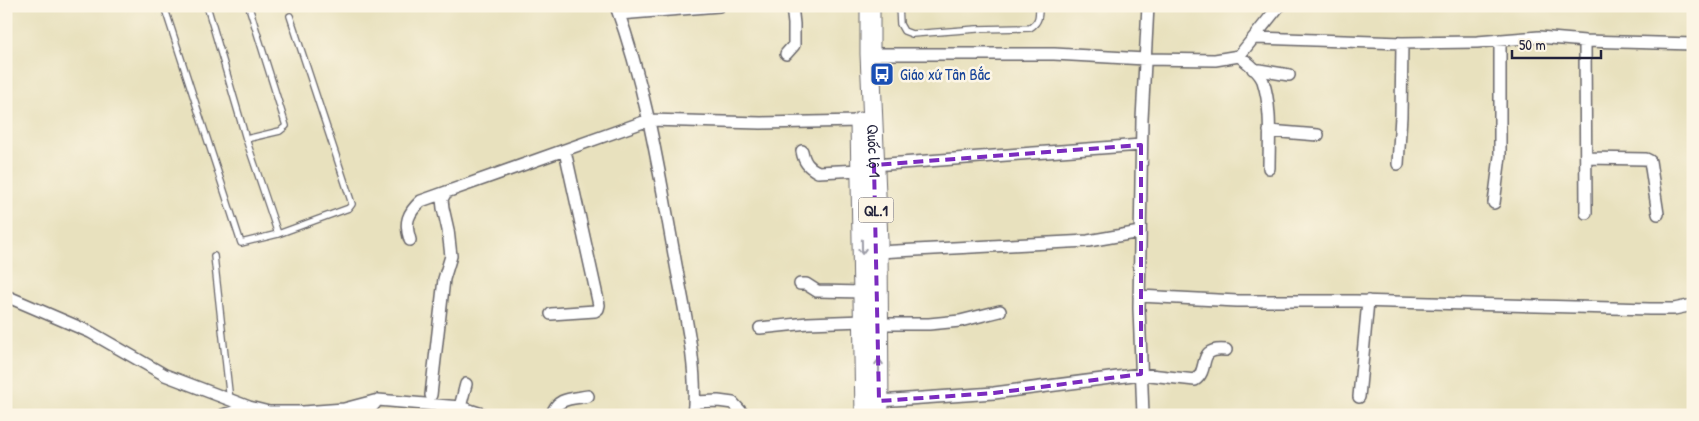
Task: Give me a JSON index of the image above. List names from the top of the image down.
{
  "streets": {
    "highway": ["Quốc lộ 1", "QL.1"]
  },
  "places": {
    "bus stop": ["Giáo xứ Tân Bắc"]
  },
  "scale_bar": "50 m"
}
